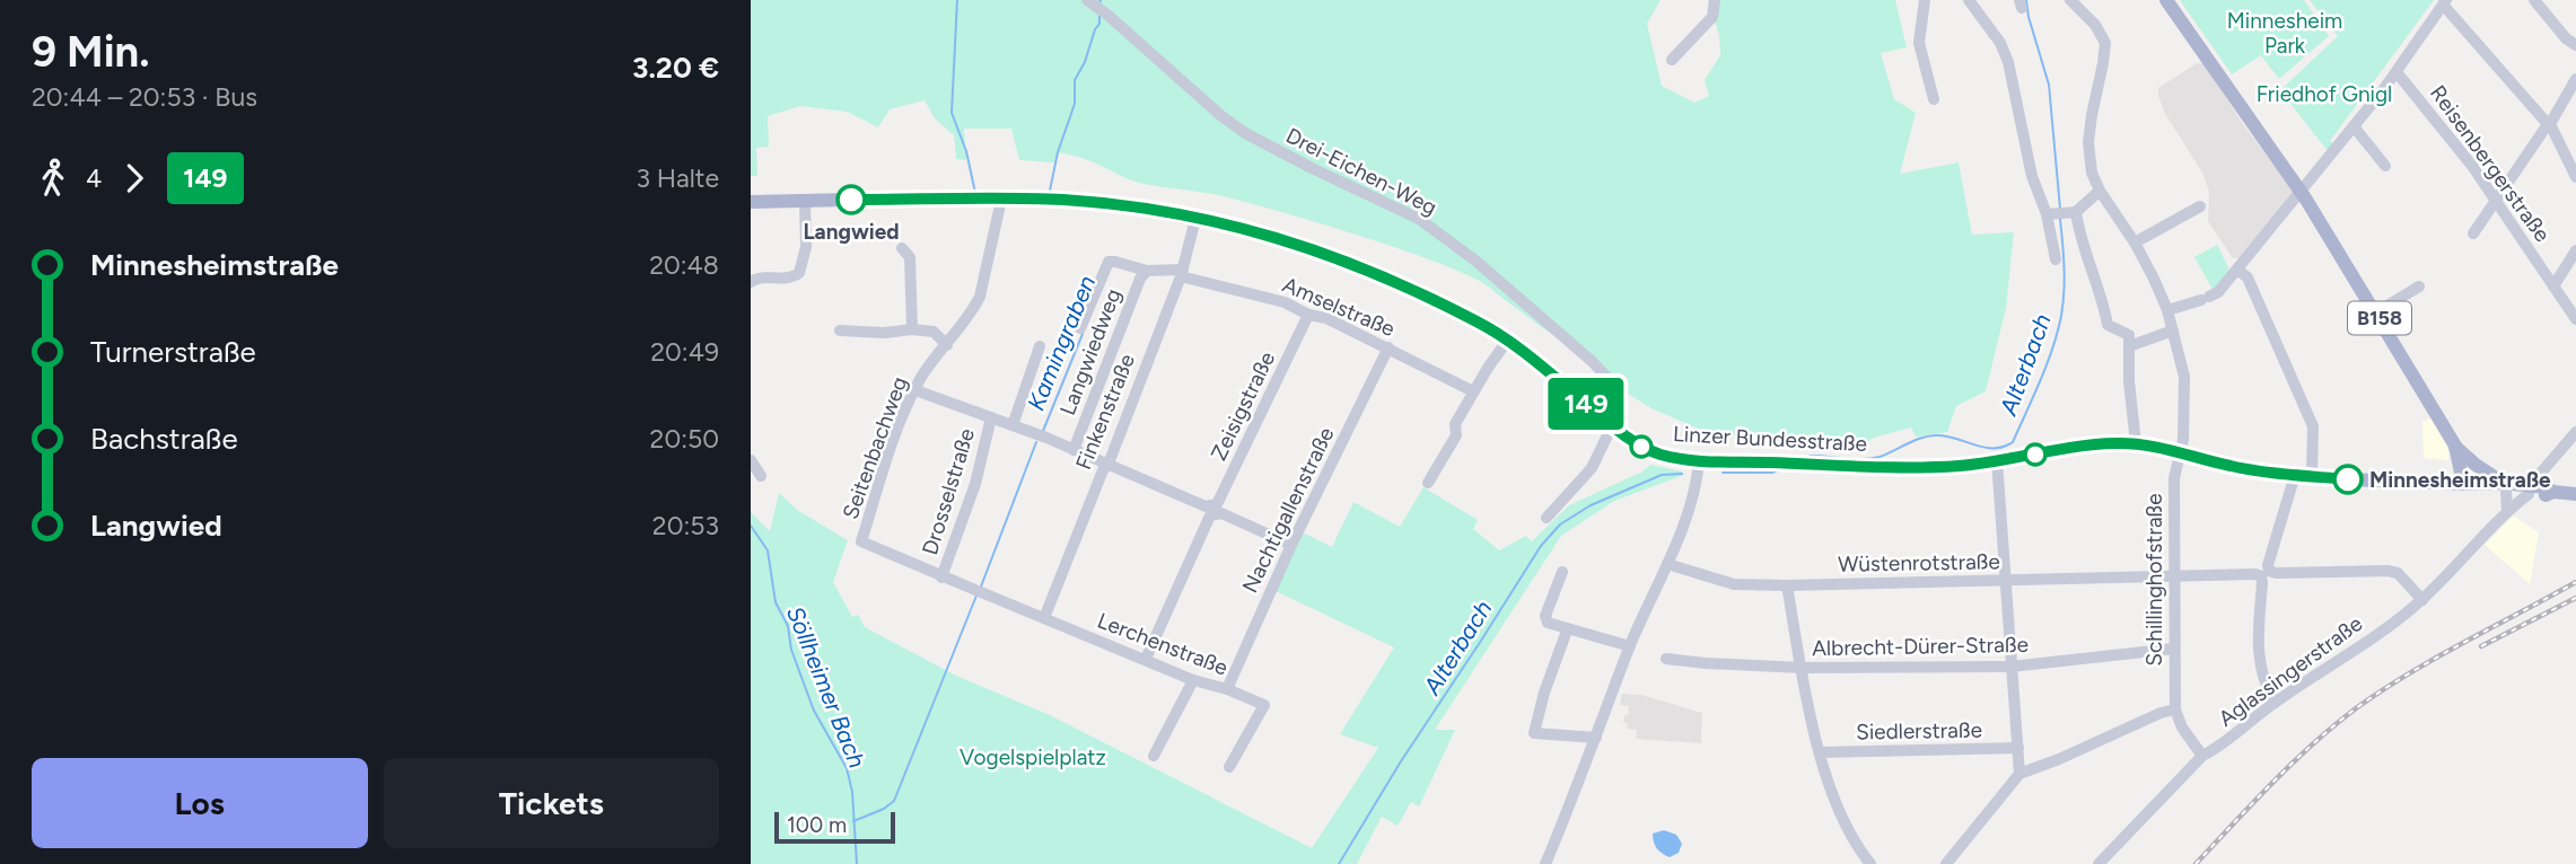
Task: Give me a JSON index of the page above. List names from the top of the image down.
{
  "streets": {
    "main road": ["B158", "Linzer Bundesstraße"],
    "street": [
      "Reisenbergerstraße",
      "Drei-Eichen-Weg",
      "Amselstraße",
      "Langwiedweg",
      "Zeisigstraße",
      "Finkenstraße",
      "Seitenbachweg",
      "Drosselstraße",
      "Nachtigallenstraße",
      "Wüstenrotstraße",
      "Schillinghofstraße",
      "Lerchenstraße",
      "Albrecht-Dürer-Straße",
      "Aglassingerstraße",
      "Siedlerstraße"
    ]
  },
  "crossings": [
    ["Drei-Eichen-Weg", "Linzer Bundesstraße"],
    ["Amselstraße", "Langwiedweg"],
    ["Amselstraße", "Zeisigstraße"],
    ["Amselstraße", "Finkenstraße"],
    ["Amselstraße", "Nachtigallenstraße"],
    ["B158", "Linzer Bundesstraße"],
    ["Langwiedweg", "Finkenstraße"],
    ["Zeisigstraße", "Finkenstraße"],
    ["Finkenstraße", "Linzer Bundesstraße"],
    ["Finkenstraße", "Lerchenstraße"],
    ["Linzer Bundesstraße", "Seitenbachweg"],
    ["Linzer Bundesstraße", "Schillinghofstraße"],
    ["Linzer Bundesstraße", "Aglassingerstraße"],
    ["Seitenbachweg", "Lerchenstraße"],
    ["Drosselstraße", "Lerchenstraße"],
    ["Nachtigallenstraße", "Lerchenstraße"],
    ["Wüstenrotstraße", "Schillinghofstraße"],
    ["Wüstenrotstraße", "Aglassingerstraße"],
    ["Schillinghofstraße", "Albrecht-Dürer-Straße"],
    ["Schillinghofstraße", "Aglassingerstraße"]
  ],
  "water": ["Kamingraben", "Alterbach", "Söllheimer Bach"],
  "parks": ["Minnesheim Park", "Friedhof Gnigl", "Vogelspielplatz"],
  "places": ["Langwied", "Minnesheimstraße"],
  "lines": ["bus line 149"],
  "scale_bar": "100 m",
  "page": {
    "heading": ["9 Min.", "20:44 – 20:53 · Bus", "3.20 €"],
    "on_map": "149",
    "legs": ["4", "149", "3 Halte"],
    "list": [
      {
        "name": "Minnesheimstraße",
        "value": "20:48"
      },
      {
        "name": "Turnerstraße",
        "value": "20:49"
      },
      {
        "name": "Bachstraße",
        "value": "20:50"
      },
      {
        "name": "Langwied",
        "value": "20:53"
      }
    ],
    "buttons": ["Los", "Tickets"],
    "scale": "100 m"
  }
}
